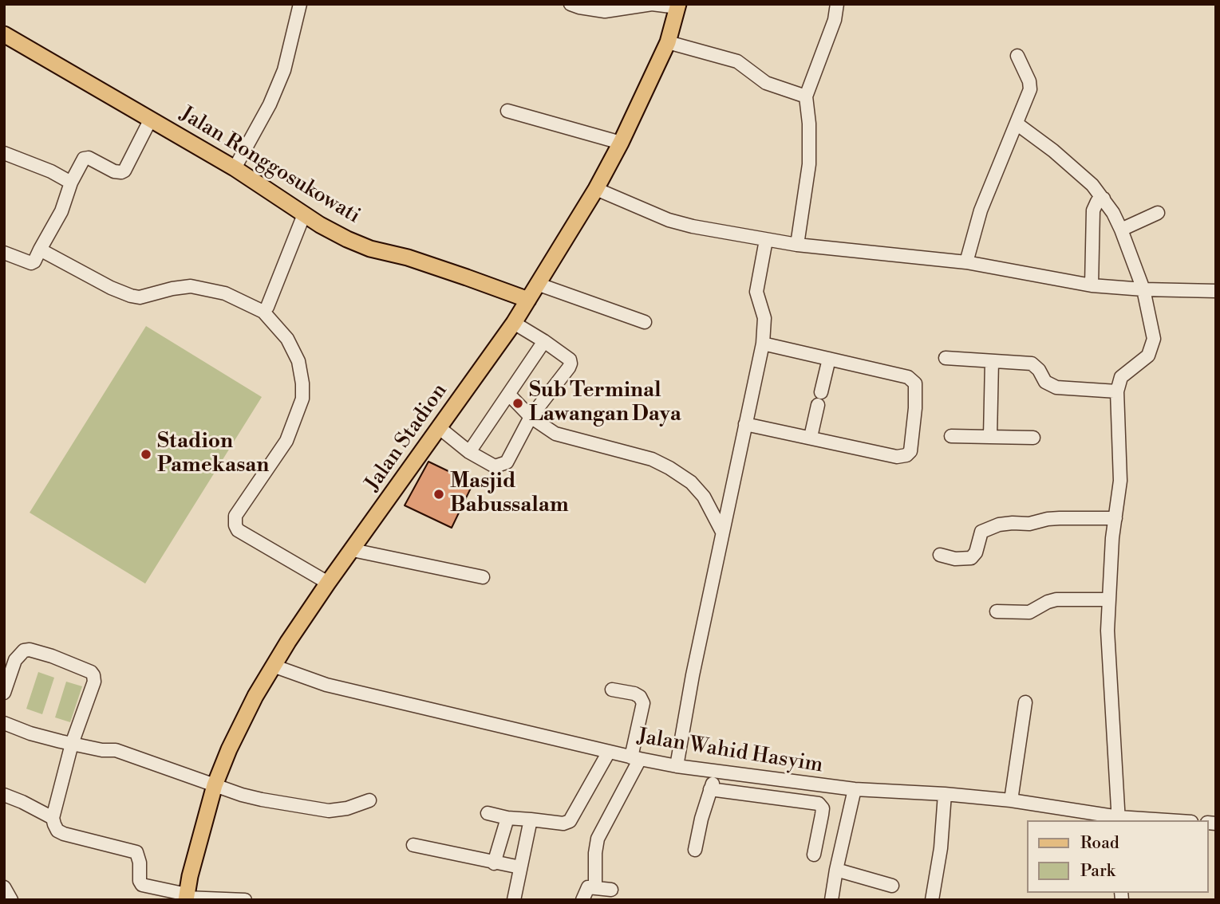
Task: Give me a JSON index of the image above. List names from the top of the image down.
{
  "streets": {
    "main road": ["Jalan Ronggosukowati", "Jalan Stadion"],
    "street": ["Jalan Wahid Hasyim"]
  },
  "crossings": [
    ["Jalan Ronggosukowati", "Jalan Stadion"],
    ["Jalan Stadion", "Jalan Wahid Hasyim"]
  ],
  "places": ["Sub Terminal Lawangan Daya", "Stadion Pamekasan", "Masjid Babussalam"],
  "legend": ["Road", "Park"]
}
